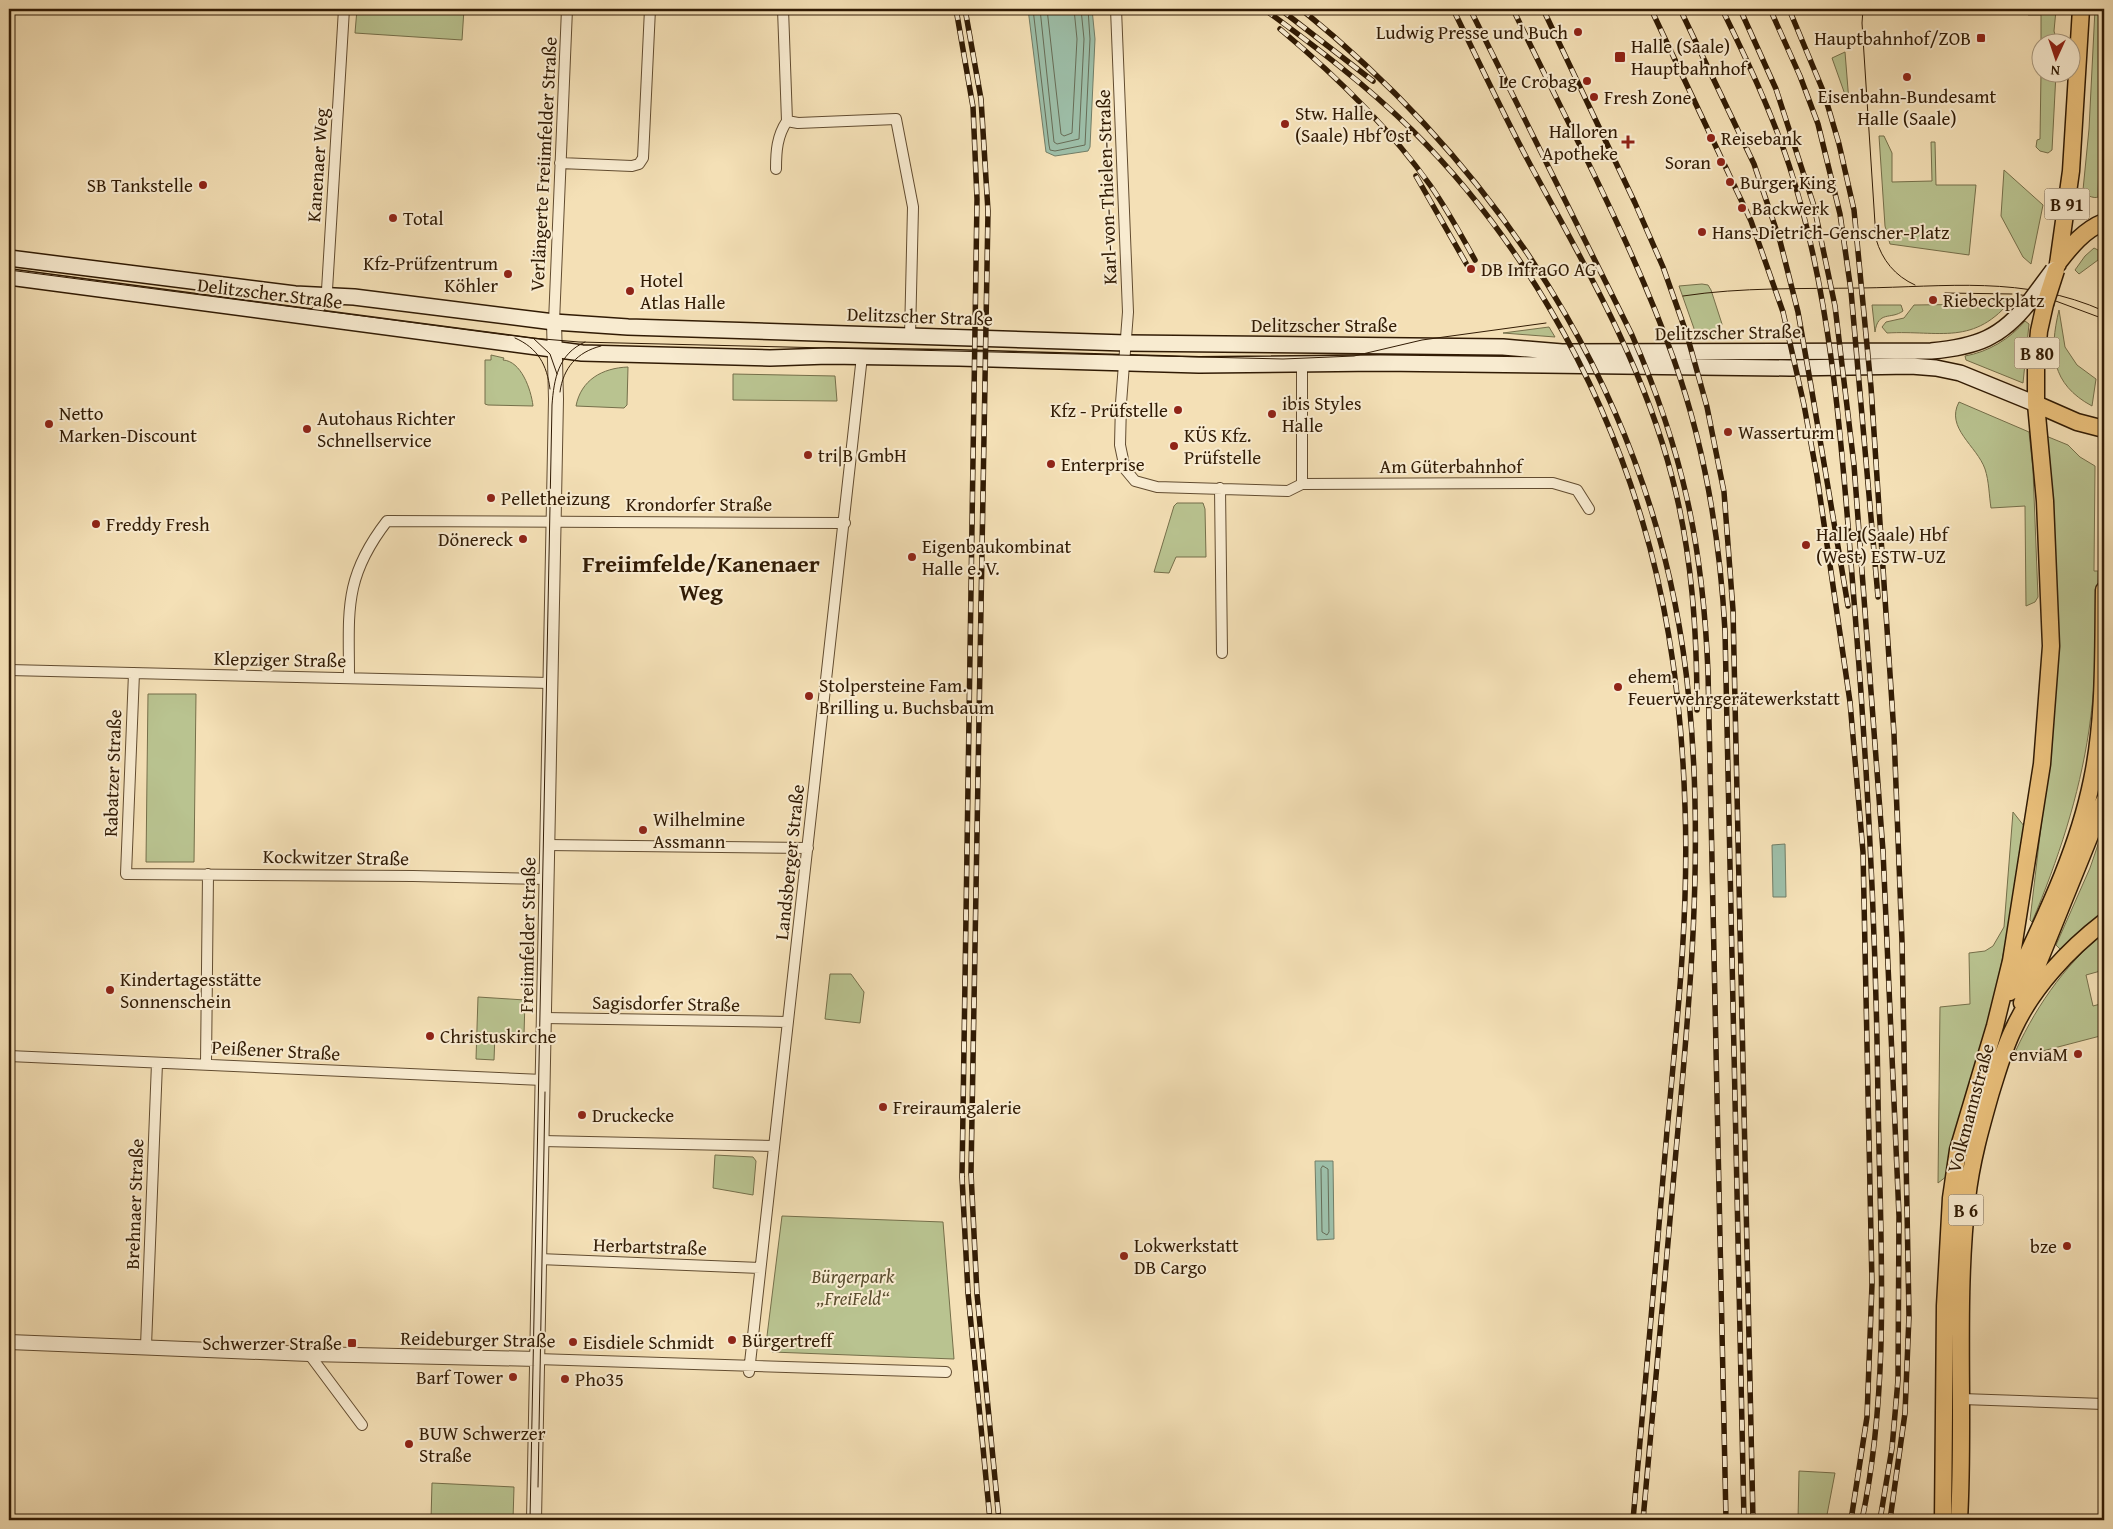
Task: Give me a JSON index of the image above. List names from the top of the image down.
{
  "streets": {
    "main road": [
      "B 91",
      "Delitzscher Straße",
      "B 80",
      "Volkmannstraße",
      "B 6"
    ],
    "street": [
      "Verlängerte Freiimfelder Straße",
      "Kanenaer Weg",
      "Karl-von-Thielen-Straße",
      "Am Güterbahnhof",
      "Krondorfer Straße",
      "Klepziger Straße",
      "Rabatzer Straße",
      "Kockwitzer Straße",
      "Landsberger Straße",
      "Freiimfelder Straße",
      "Sagisdorfer Straße",
      "Peißener Straße",
      "Brehnaer Straße",
      "Herbartstraße",
      "Reideburger Straße"
    ]
  },
  "crossings": [
    ["Verlängerte Freiimfelder Straße", "Delitzscher Straße"],
    ["Kanenaer Weg", "Delitzscher Straße"],
    ["Karl-von-Thielen-Straße", "Delitzscher Straße"],
    ["Karl-von-Thielen-Straße", "Am Güterbahnhof"],
    ["B 91", "B 80"],
    ["Delitzscher Straße", "B 80"],
    ["Delitzscher Straße", "Am Güterbahnhof"],
    ["Delitzscher Straße", "Landsberger Straße"],
    ["Delitzscher Straße", "Freiimfelder Straße"],
    ["Krondorfer Straße", "Klepziger Straße"],
    ["Krondorfer Straße", "Landsberger Straße"],
    ["Krondorfer Straße", "Freiimfelder Straße"],
    ["Klepziger Straße", "Rabatzer Straße"],
    ["Klepziger Straße", "Freiimfelder Straße"],
    ["Rabatzer Straße", "Kockwitzer Straße"],
    ["Kockwitzer Straße", "Freiimfelder Straße"],
    ["Landsberger Straße", "Sagisdorfer Straße"],
    ["Landsberger Straße", "Herbartstraße"],
    ["Landsberger Straße", "Reideburger Straße"],
    ["Freiimfelder Straße", "Sagisdorfer Straße"],
    ["Freiimfelder Straße", "Peißener Straße"],
    ["Freiimfelder Straße", "Herbartstraße"],
    ["Freiimfelder Straße", "Reideburger Straße"],
    ["Peißener Straße", "Brehnaer Straße"],
    ["Volkmannstraße", "B 6"],
    ["Brehnaer Straße", "Reideburger Straße"]
  ],
  "districts": ["Freiimfelde/Kanenaer Weg"],
  "parks": ["Bürgerpark „FreiFeld“"],
  "places": {
    "other": [
      "Ludwig Presse und Buch",
      "Eisenbahn-Bundesamt Halle (Saale)",
      "Le Crobag",
      "Fresh Zone",
      "Stw. Halle (Saale) Hbf Ost",
      "Reisebank",
      "Soran",
      "Burger King",
      "SB Tankstelle",
      "Backwerk",
      "Total",
      "Hans-Dietrich-Genscher-Platz",
      "DB InfraGO AG",
      "Kfz-Prüfzentrum Köhler",
      "Hotel Atlas Halle",
      "Riebeckplatz",
      "Kfz - Prüfstelle",
      "ibis Styles Halle",
      "Netto Marken-Discount",
      "Autohaus Richter Schnellservice",
      "Wasserturm",
      "KÜS Kfz. Prüfstelle",
      "tri|B GmbH",
      "Enterprise",
      "Pelletheizung",
      "Freddy Fresh",
      "Dönereck",
      "Halle (Saale) Hbf (West) ESTW-UZ",
      "Eigenbaukombinat Halle e. V.",
      "ehem. Feuerwehrgerätewerkstatt",
      "Stolpersteine Fam. Brilling u. Buchsbaum",
      "Wilhelmine Assmann",
      "Kindertagesstätte Sonnenschein",
      "Christuskirche",
      "enviaM",
      "Freiraumgalerie",
      "Druckecke",
      "bze",
      "Lokwerkstatt DB Cargo",
      "Bürgertreff",
      "Eisdiele Schmidt",
      "Barf Tower",
      "Pho35",
      "BUW Schwerzer Straße"
    ],
    "transit": ["Hauptbahnhof/ZOB", "Halle (Saale) Hauptbahnhof", "Schwerzer Straße"],
    "health": ["Halloren Apotheke"]
  },
  "north": "bottom"
}
